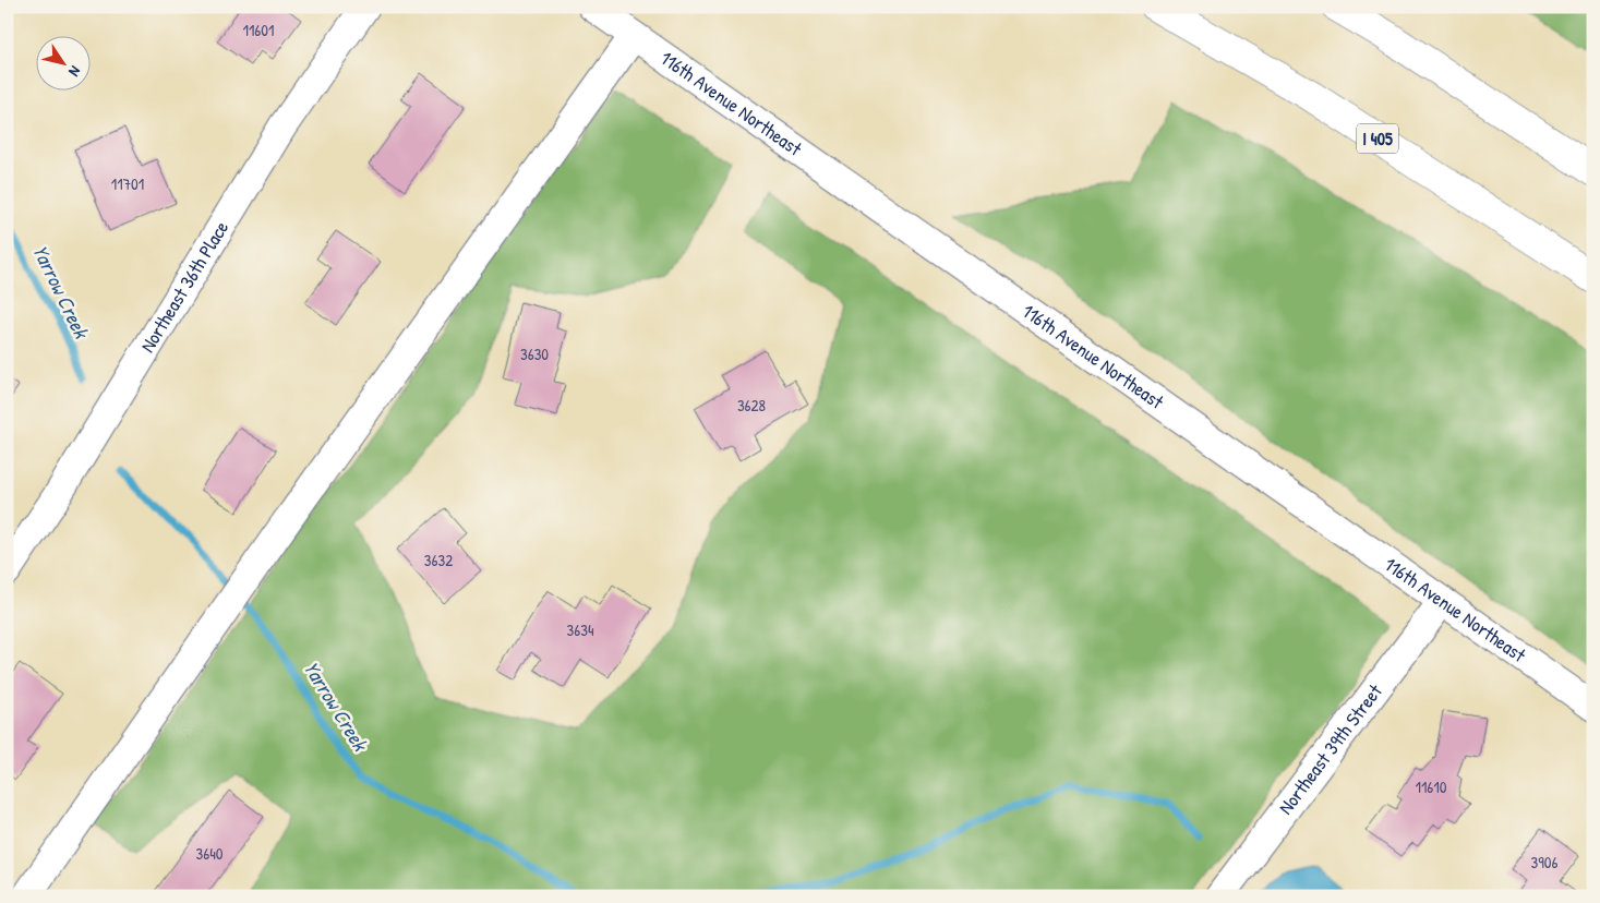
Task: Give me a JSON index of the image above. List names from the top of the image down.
{
  "streets": {
    "highway": ["I 405"],
    "street": ["116th Avenue Northeast", "Northeast 36th Place", "Northeast 39th Street"]
  },
  "crossings": [
    ["116th Avenue Northeast", "Northeast 39th Street"]
  ],
  "water": ["Yarrow Creek"],
  "house_numbers": [
    "11601",
    "11701",
    "3630",
    "3628",
    "3632",
    "3634",
    "11610",
    "3640",
    "3906"
  ],
  "north": "bottom right"
}
